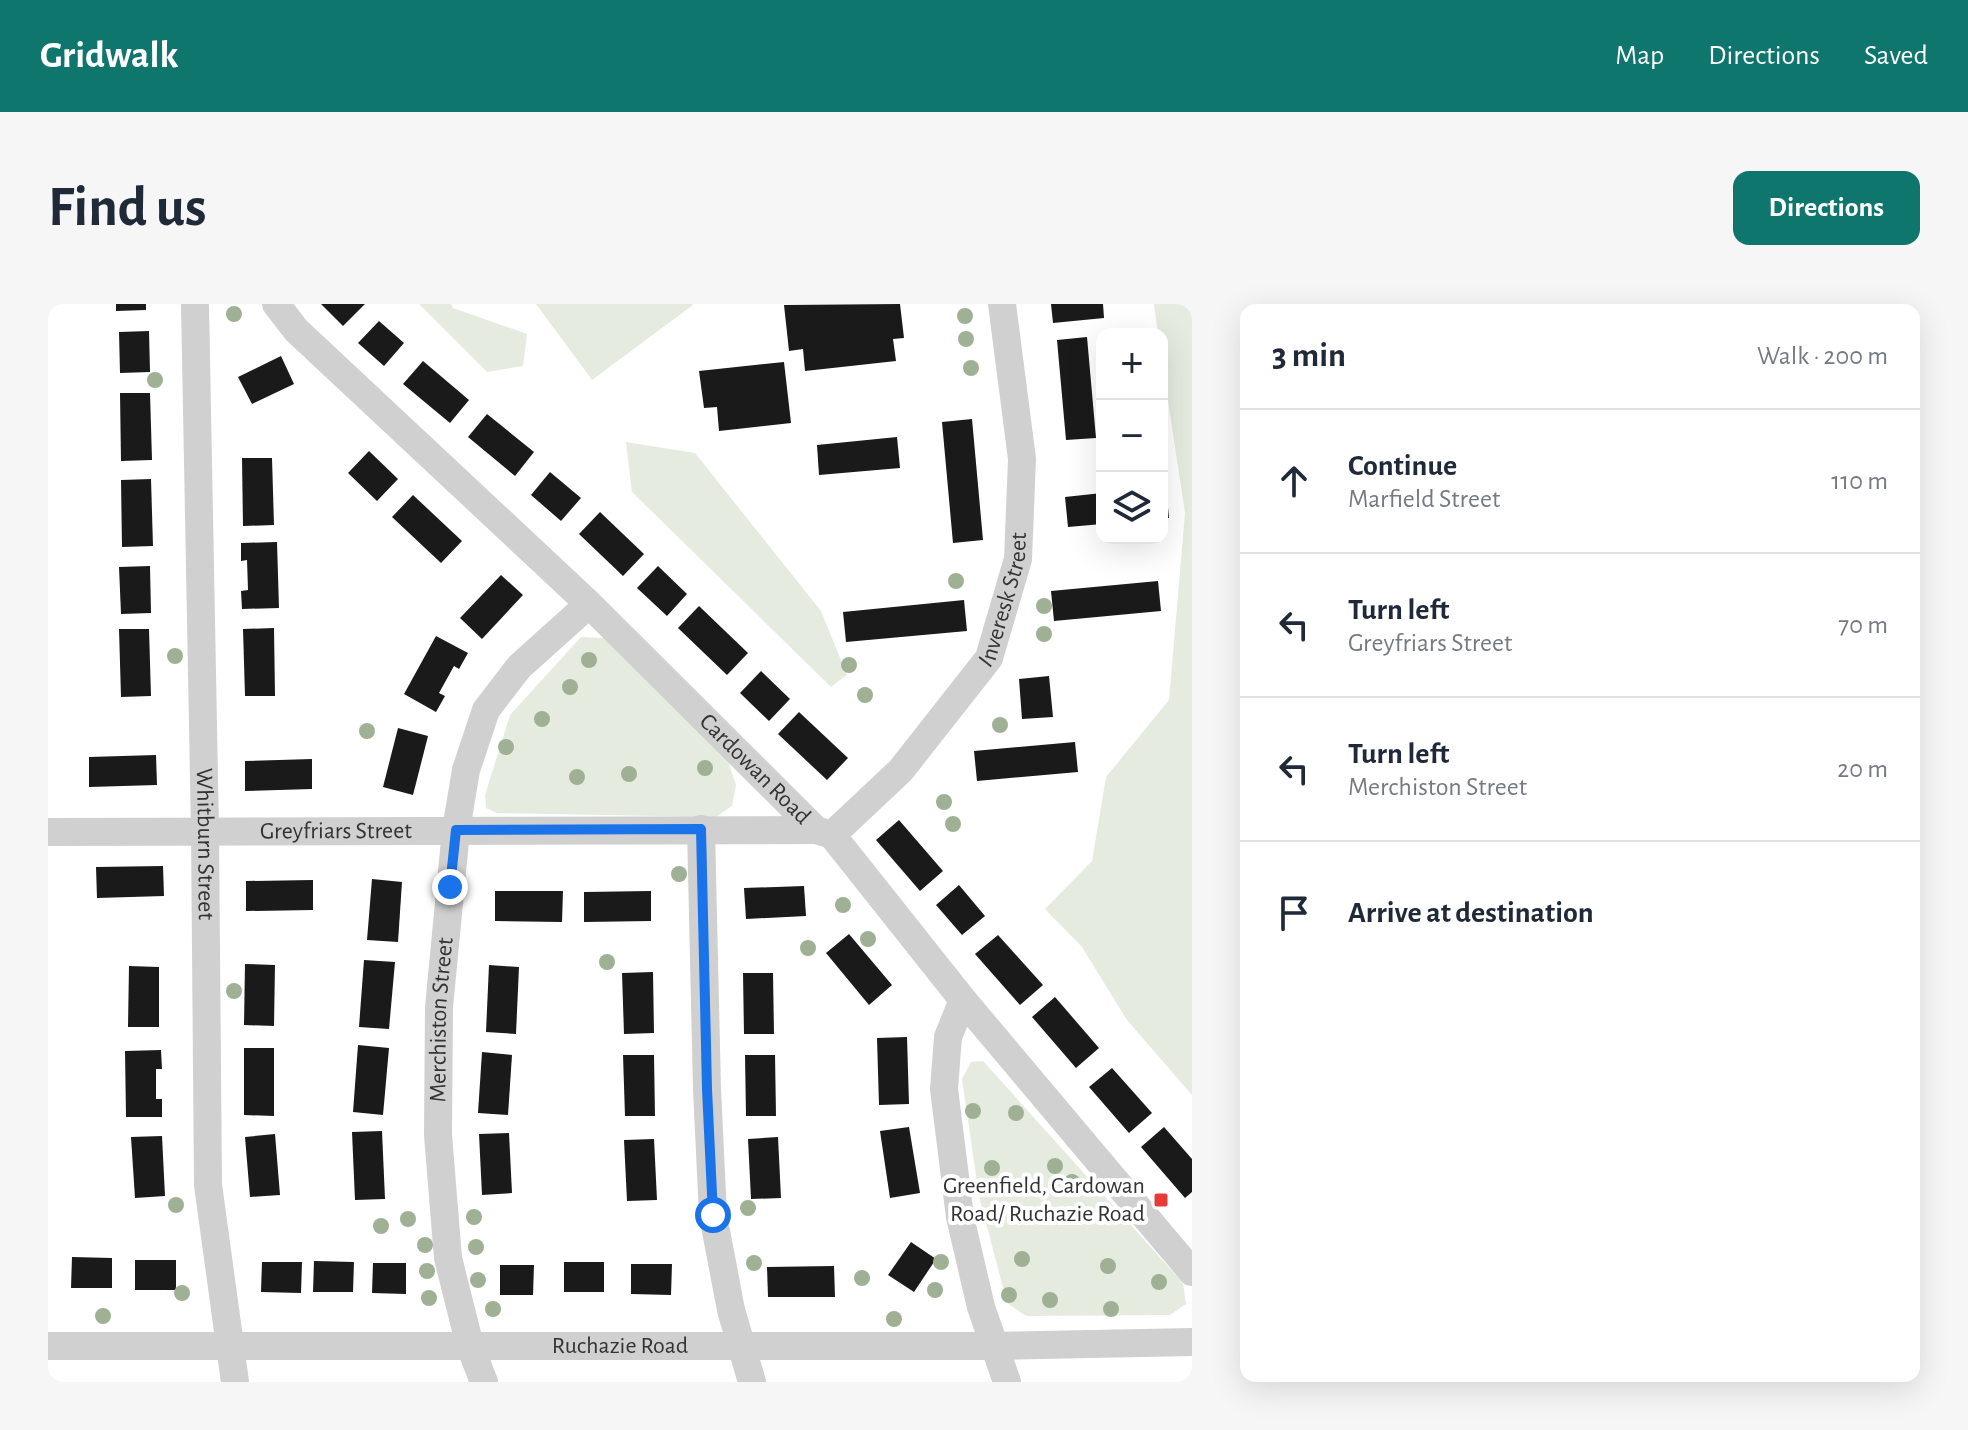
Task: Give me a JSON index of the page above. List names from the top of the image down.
{
  "streets": {
    "street": [
      "Inveresk Street",
      "Cardowan Road",
      "Greyfriars Street",
      "Whitburn Street",
      "Merchiston Street",
      "Ruchazie Road"
    ]
  },
  "crossings": [
    ["Inveresk Street", "Cardowan Road"],
    ["Inveresk Street", "Greyfriars Street"],
    ["Cardowan Road", "Greyfriars Street"],
    ["Cardowan Road", "Merchiston Street"],
    ["Greyfriars Street", "Whitburn Street"],
    ["Greyfriars Street", "Merchiston Street"],
    ["Whitburn Street", "Ruchazie Road"],
    ["Merchiston Street", "Ruchazie Road"]
  ],
  "places": {
    "transit": ["Greenfield, Cardowan Road/ Ruchazie Road"]
  },
  "page": {
    "header": "Gridwalk",
    "nav": ["Map", "Directions", "Saved"],
    "buttons": "Directions",
    "title": "Find us",
    "heading": ["3 min", "Walk · 200 m"],
    "map_buttons": ["+", "−"],
    "list": [
      ["Continue", "Marfield Street", "110 m"],
      ["Turn left", "Greyfriars Street", "70 m"],
      ["Turn left", "Merchiston Street", "20 m"],
      "Arrive at destination"
    ]
  }
}
